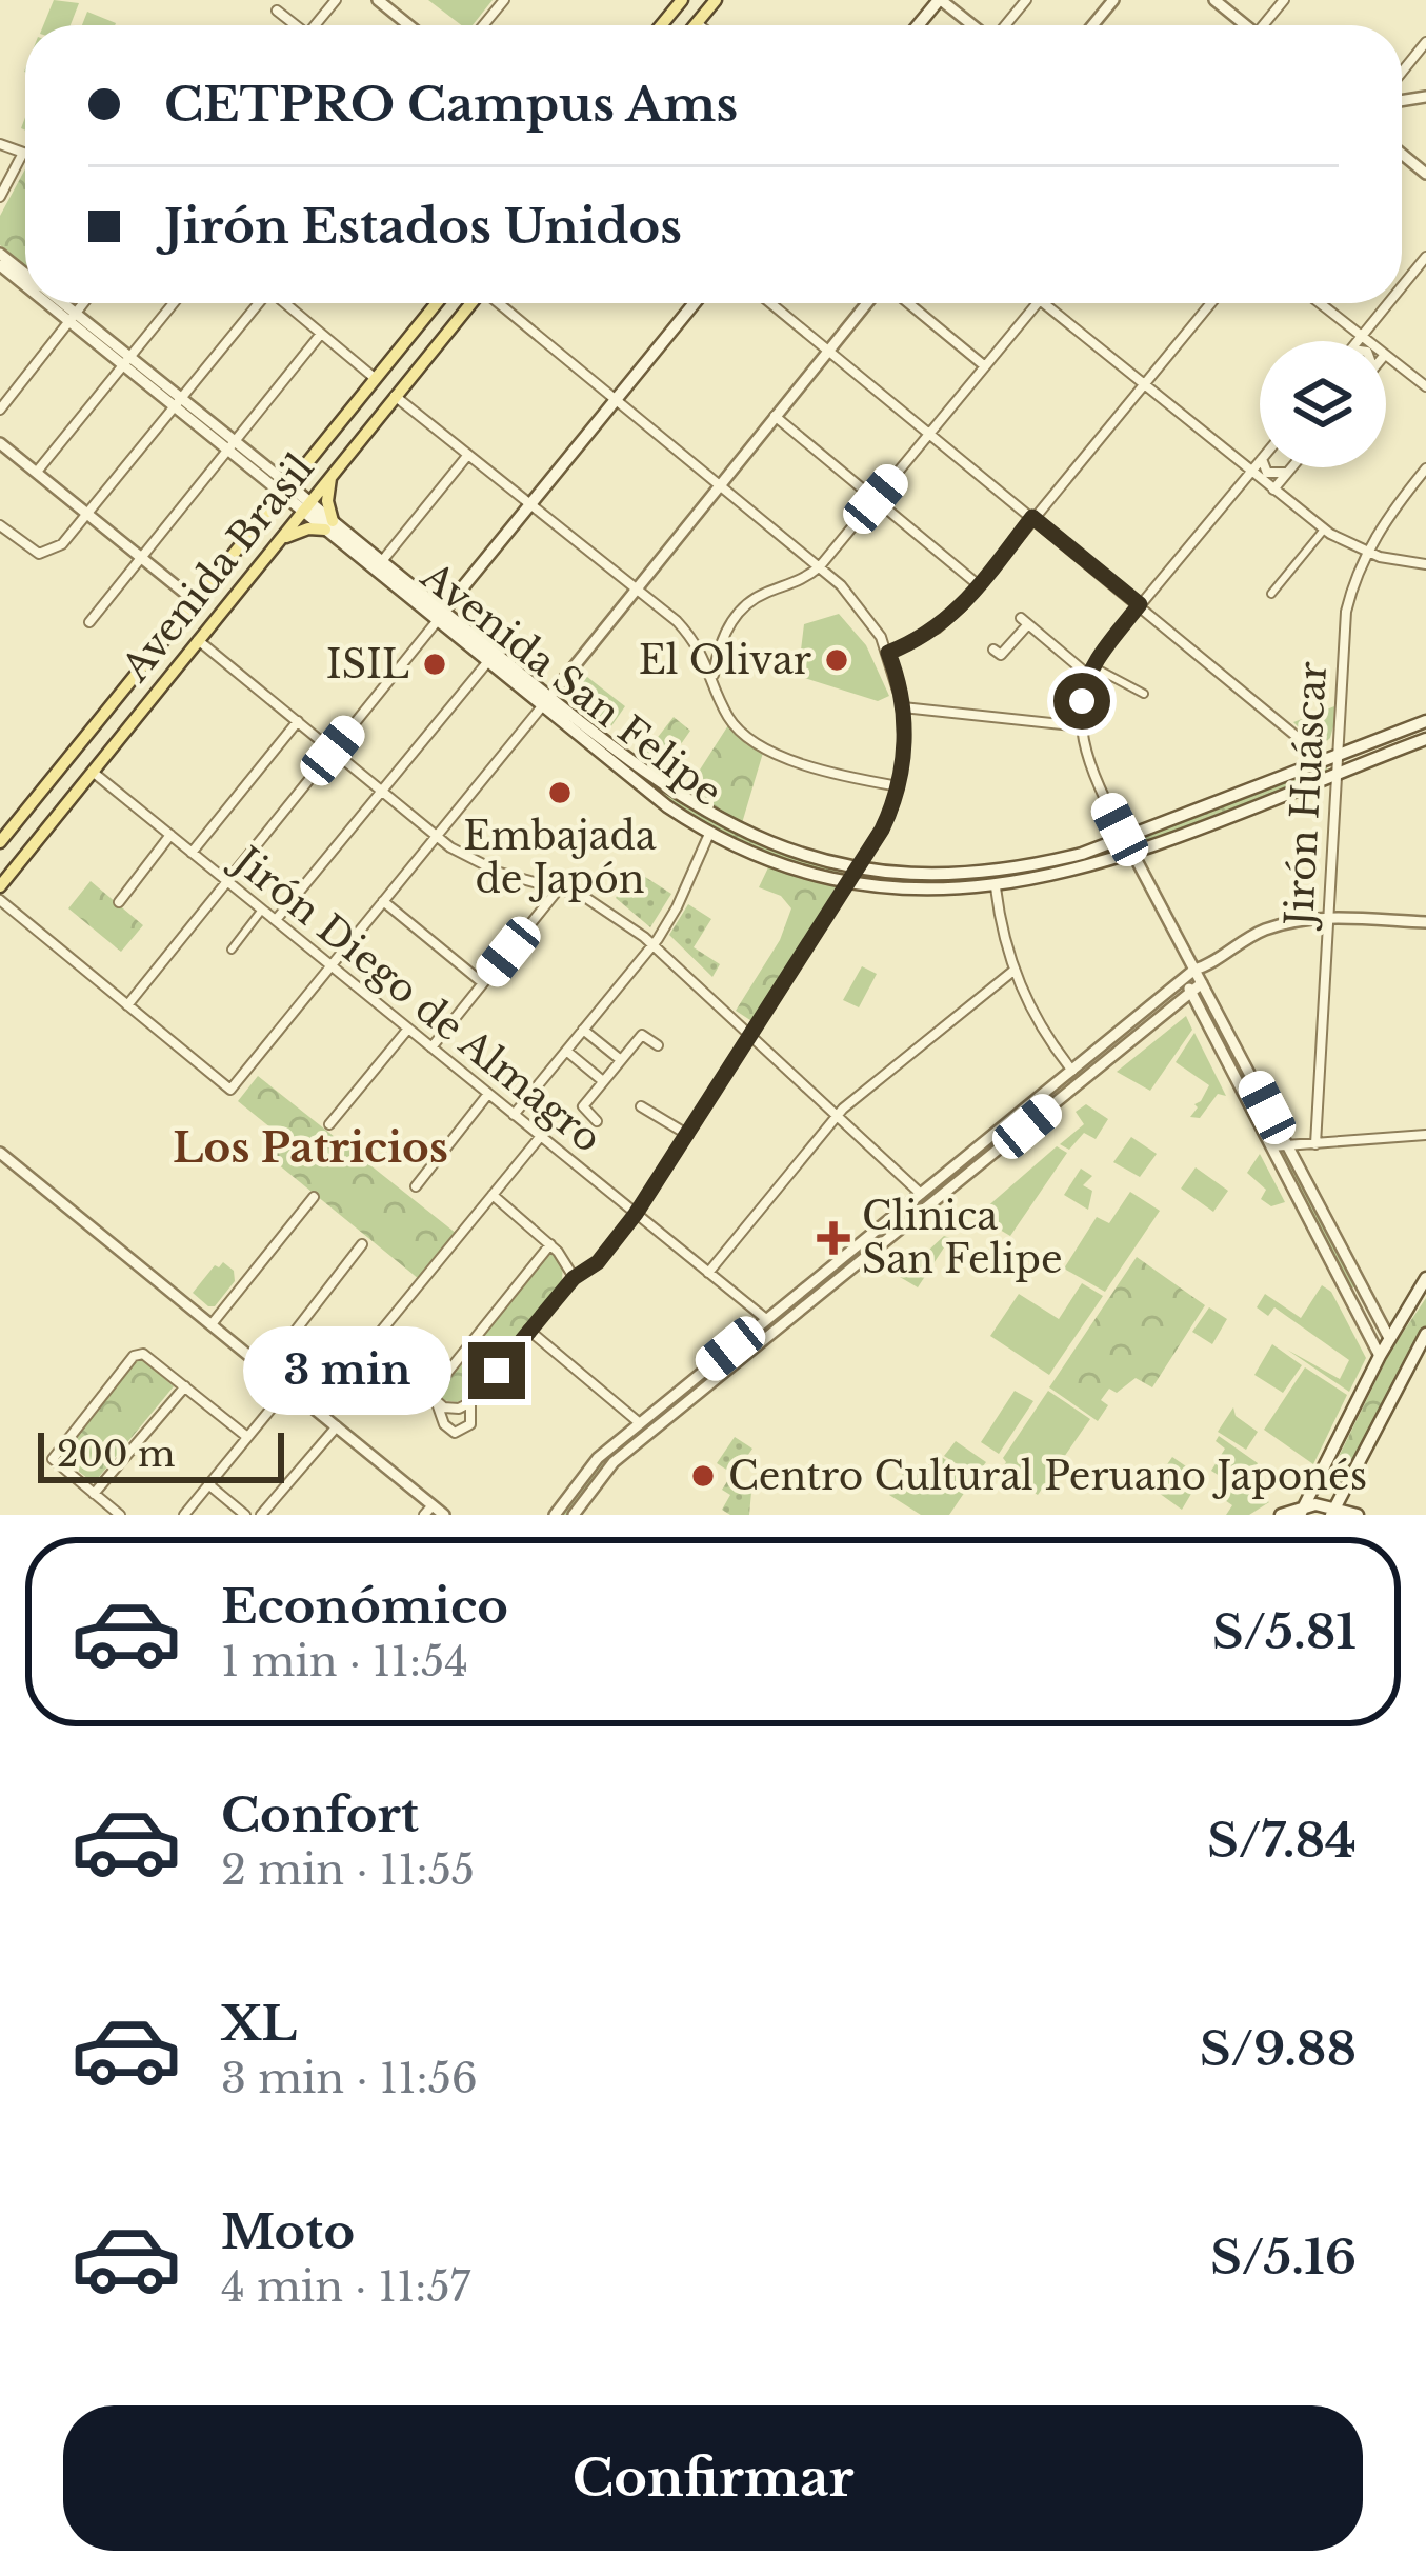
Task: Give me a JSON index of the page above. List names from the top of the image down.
{
  "streets": {
    "main road": ["Avenida Brasil", "Avenida San Felipe"],
    "street": ["Jirón Huáscar", "Jirón Diego de Almagro"]
  },
  "crossings": [
    ["Avenida Brasil", "Avenida San Felipe"],
    ["Avenida Brasil", "Jirón Diego de Almagro"],
    ["Avenida San Felipe", "Jirón Huáscar"]
  ],
  "districts": ["Los Patricios"],
  "places": {
    "other": [
      "El Olivar",
      "ISIL",
      "Embajada de Japón",
      "Centro Cultural Peruano Japonés"
    ],
    "health": ["Clinica San Felipe"]
  },
  "scale_bar": "200 m",
  "page": {
    "banner": ["CETPRO Campus Ams", "Jirón Estados Unidos"],
    "bubble": "3 min",
    "scale": "200 m",
    "list": [
      {
        "name": "Económico",
        "note": "1 min · 11:54",
        "value": "S/5.81"
      },
      {
        "name": "Confort",
        "note": "2 min · 11:55",
        "value": "S/7.84"
      },
      {
        "name": "XL",
        "note": "3 min · 11:56",
        "value": "S/9.88"
      },
      {
        "name": "Moto",
        "note": "4 min · 11:57",
        "value": "S/5.16"
      }
    ],
    "buttons": "Confirmar"
  }
}
